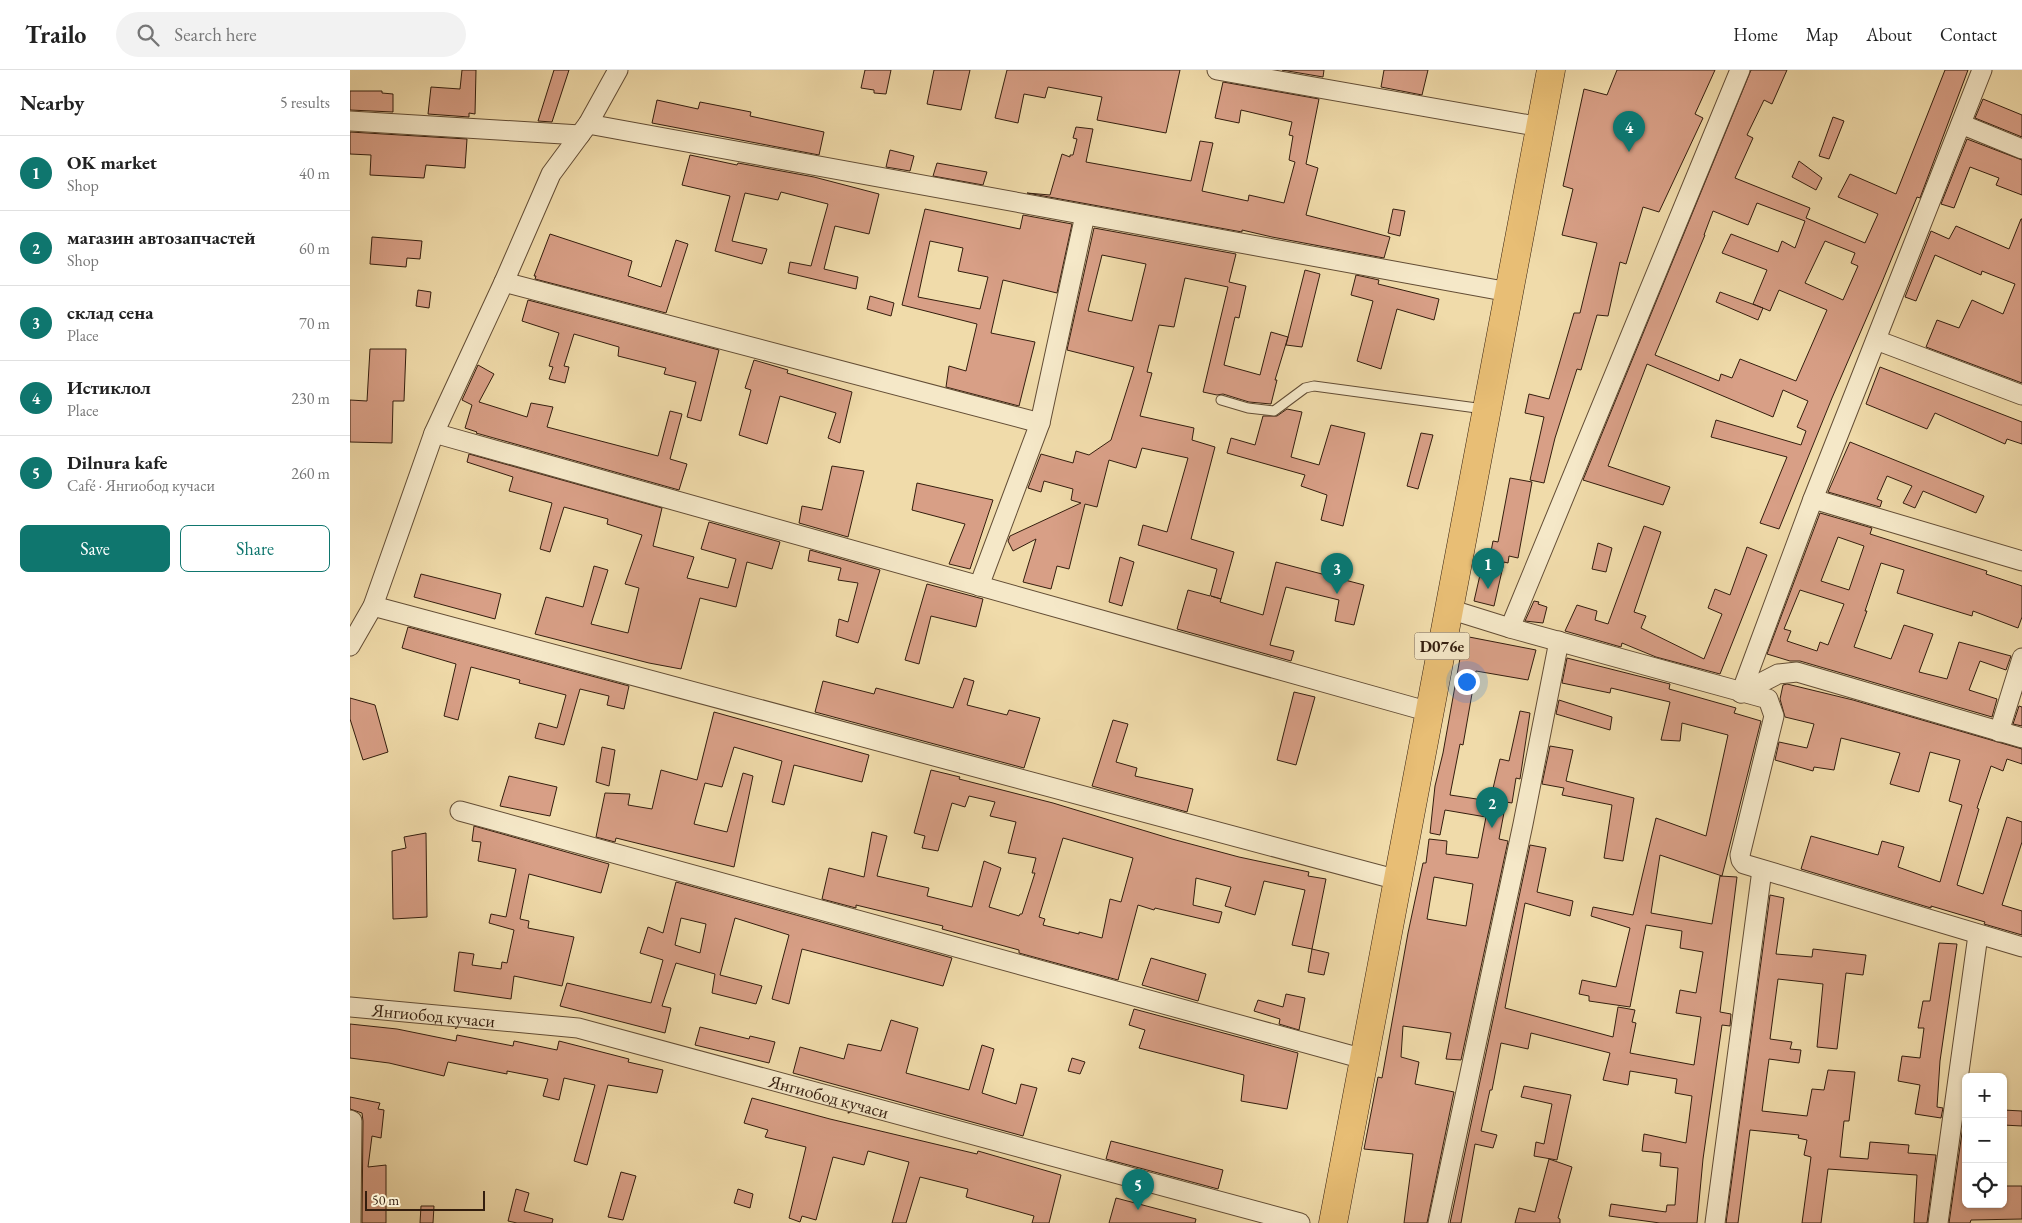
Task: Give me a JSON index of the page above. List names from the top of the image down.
{
  "streets": {
    "main road": ["D076e"],
    "street": ["Янгиобод кучаси"]
  },
  "scale_bar": "50 m",
  "page": {
    "header": "Trailo",
    "search": "Search here",
    "nav": [
      "Home",
      "Map",
      "About",
      "Contact"
    ],
    "heading": ["Nearby", "5 results"],
    "pins": [
      "4",
      "1",
      "3",
      "2",
      "5"
    ],
    "list": [
      {
        "mark": "1",
        "name": "OK market",
        "note": "Shop",
        "value": "40 m"
      },
      {
        "mark": "2",
        "name": "магазин автозапчастей",
        "note": "Shop",
        "value": "60 m"
      },
      {
        "mark": "3",
        "name": "склад сена",
        "note": "Place",
        "value": "70 m"
      },
      {
        "mark": "4",
        "name": "Истиклол",
        "note": "Place",
        "value": "230 m"
      },
      {
        "mark": "5",
        "name": "Dilnura kafe",
        "note": "Café · Янгиобод кучаси",
        "value": "260 m"
      }
    ],
    "buttons": ["Save", "Share"],
    "map_buttons": ["+", "−"],
    "scale": "50 m"
  }
}
